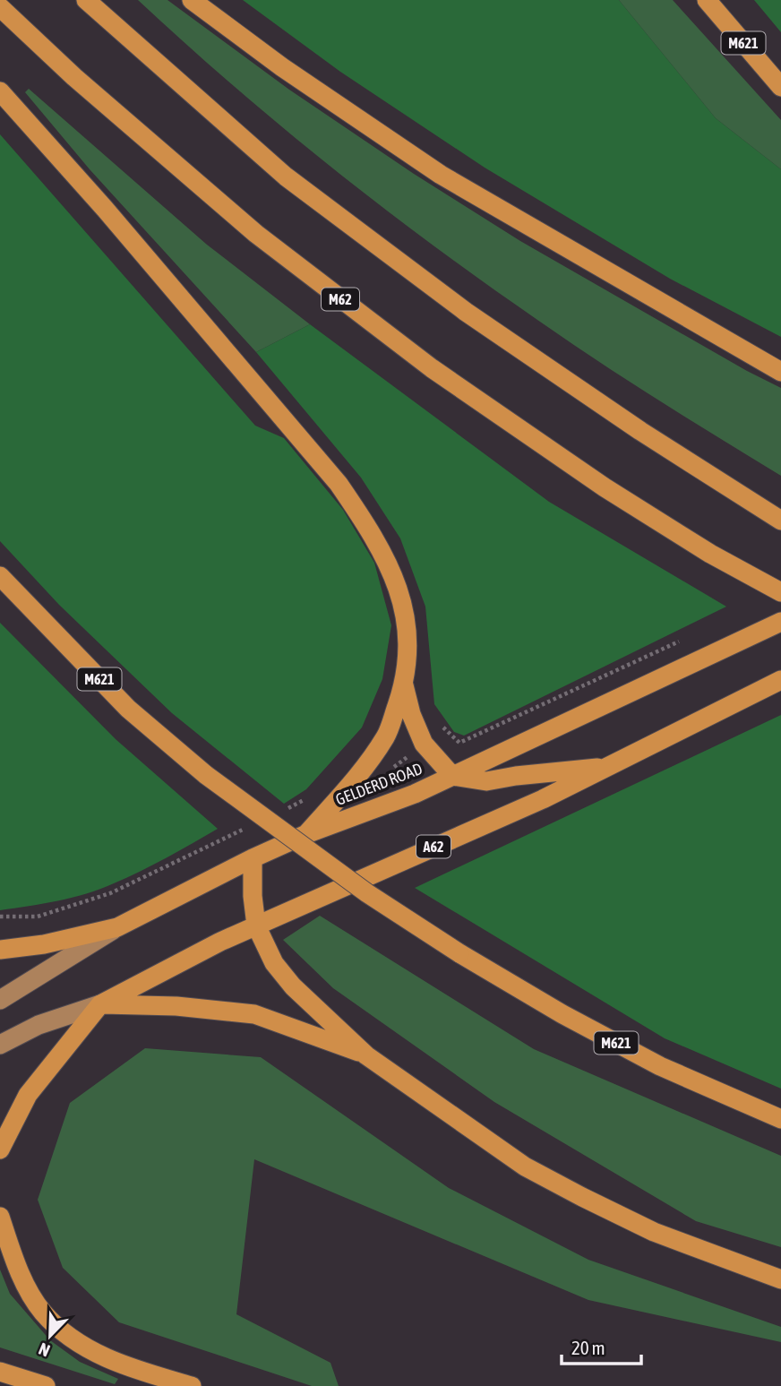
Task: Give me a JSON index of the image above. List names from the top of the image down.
{
  "streets": {
    "highway": [
      "M621",
      "M62",
      "GELDERD ROAD",
      "A62"
    ]
  },
  "scale_bar": "20 m",
  "north": "bottom left"
}
